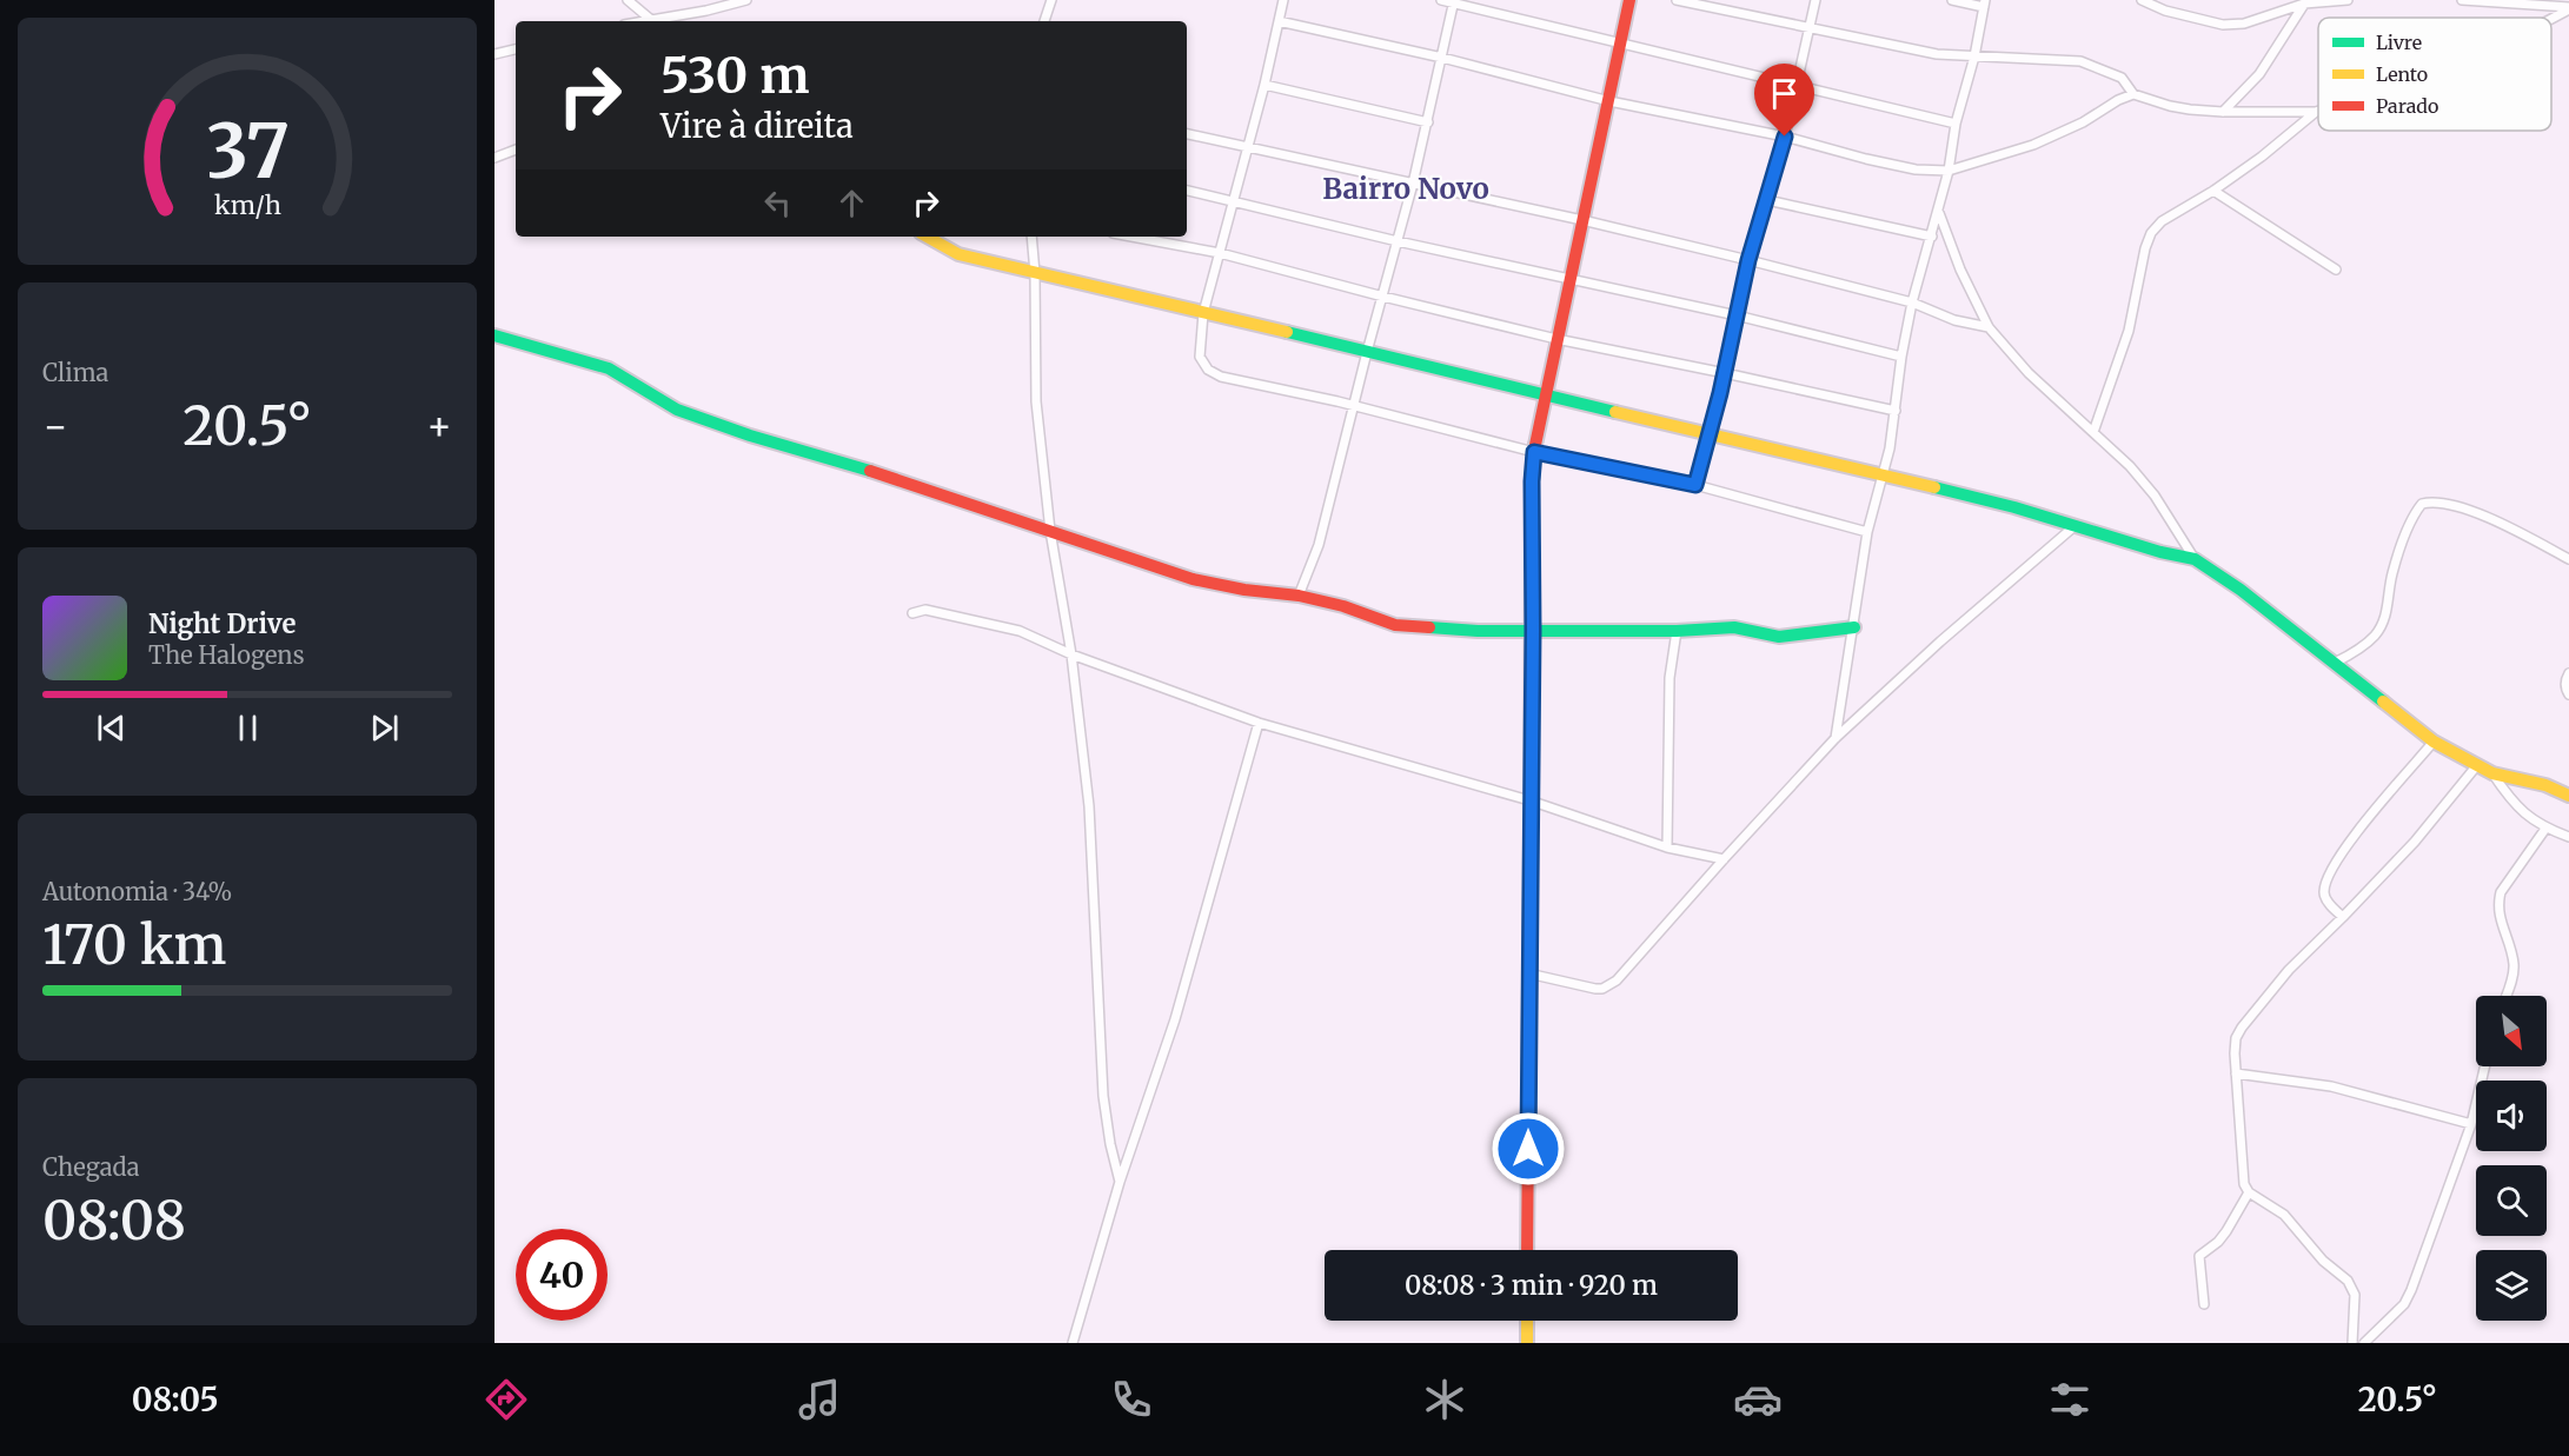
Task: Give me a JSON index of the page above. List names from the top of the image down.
{
  "districts": ["Bairro Novo"],
  "legend": ["Livre", "Lento", "Parado"],
  "north": "bottom right",
  "page": {
    "turn": ["530 m", "Vire à direita"],
    "tile": [
      "Clima",
      ["Autonomia · 34%", "170 km"],
      ["Chegada", "08:08"]
    ],
    "heat": ["−", "20.5°", "+"],
    "song": ["Night Drive", "The Halogens"],
    "limit": "40",
    "trip": "08:08 · 3 min · 920 m",
    "tabs": ["08:05", "20.5°"],
    "gauge": ["37", "km/h"]
  }
}
